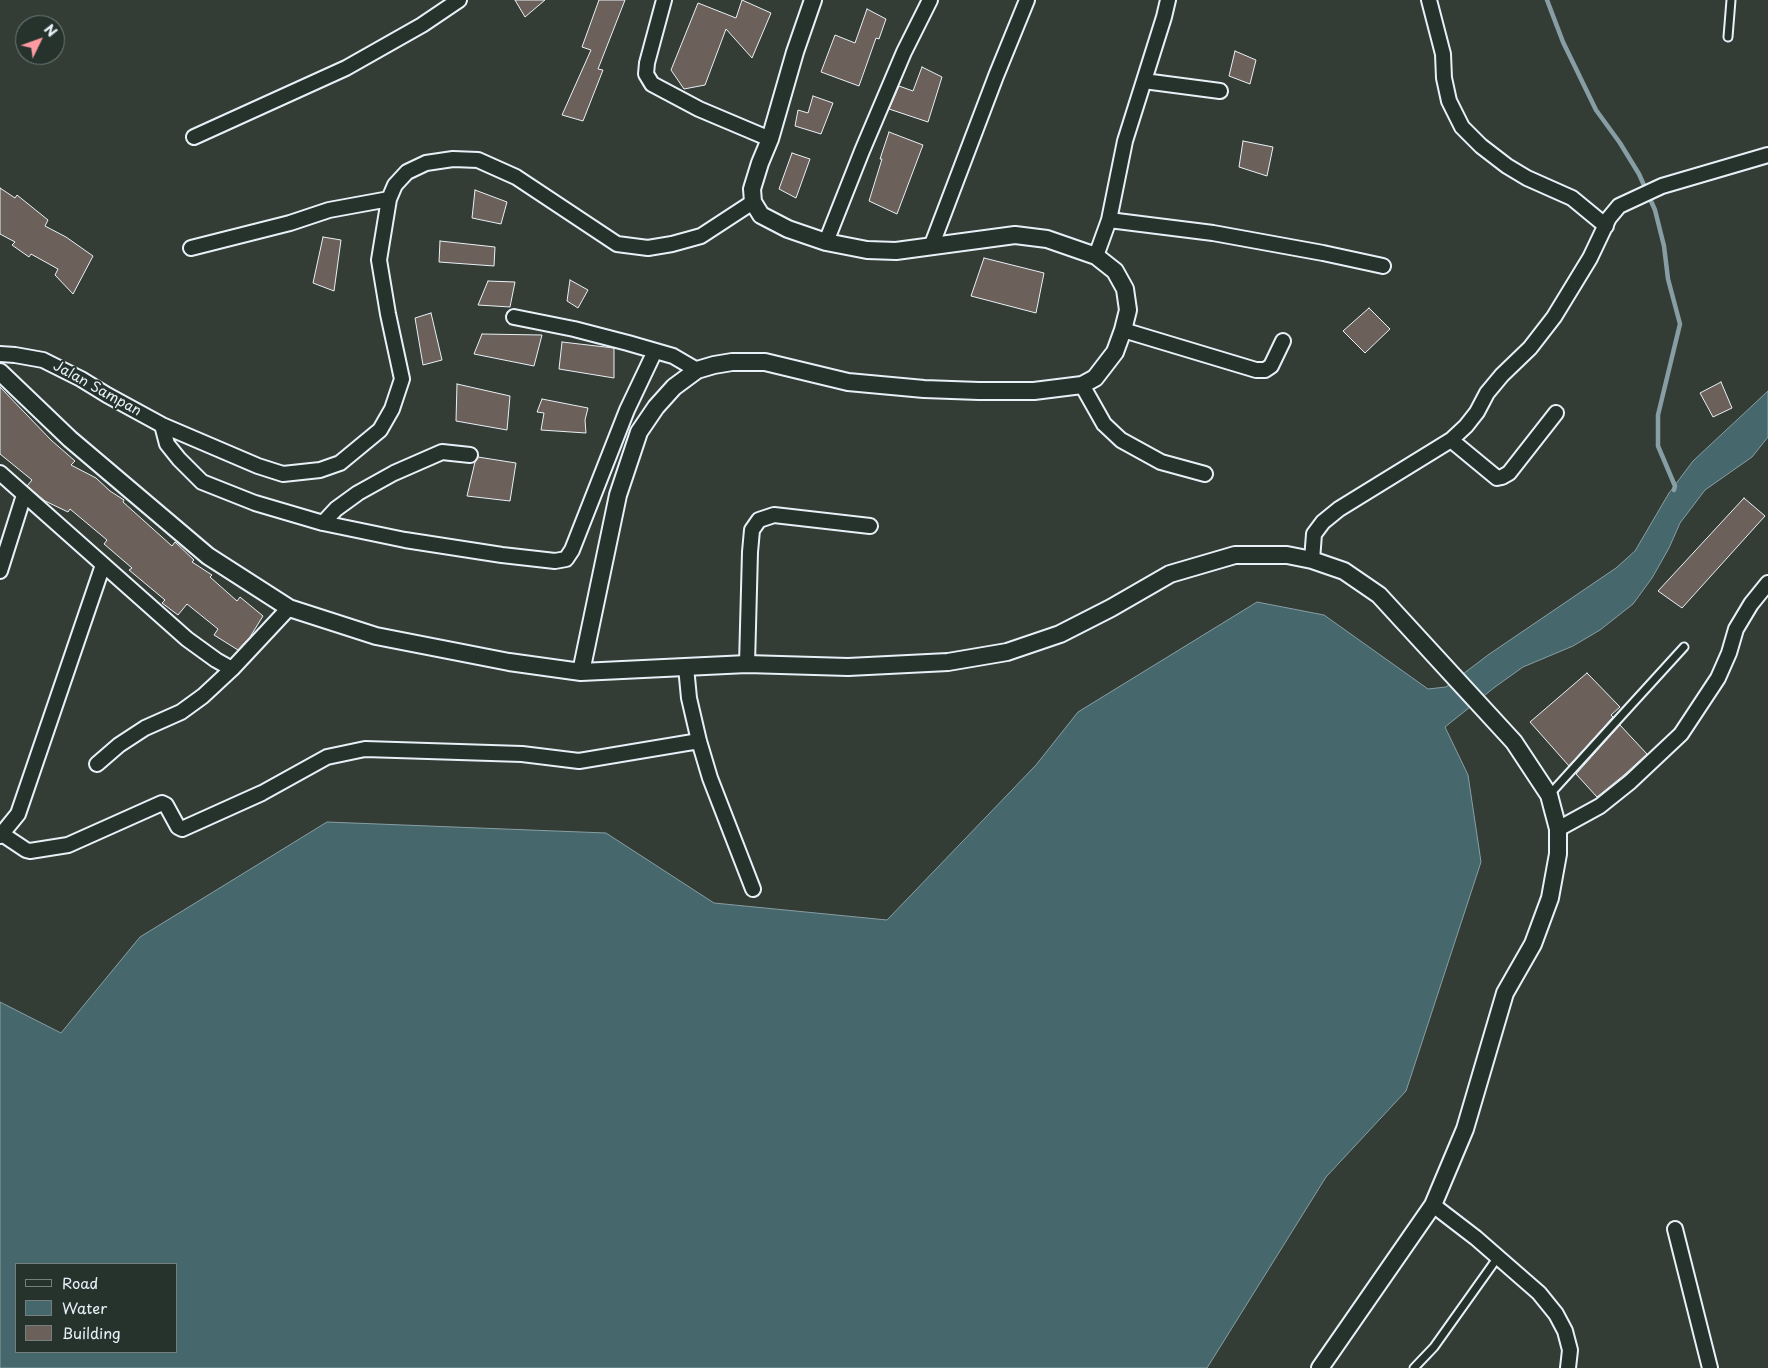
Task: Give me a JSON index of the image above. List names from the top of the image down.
{
  "streets": {
    "street": ["Jalan Sampan"]
  },
  "legend": ["Road", "Water", "Building"],
  "north": "top right"
}
